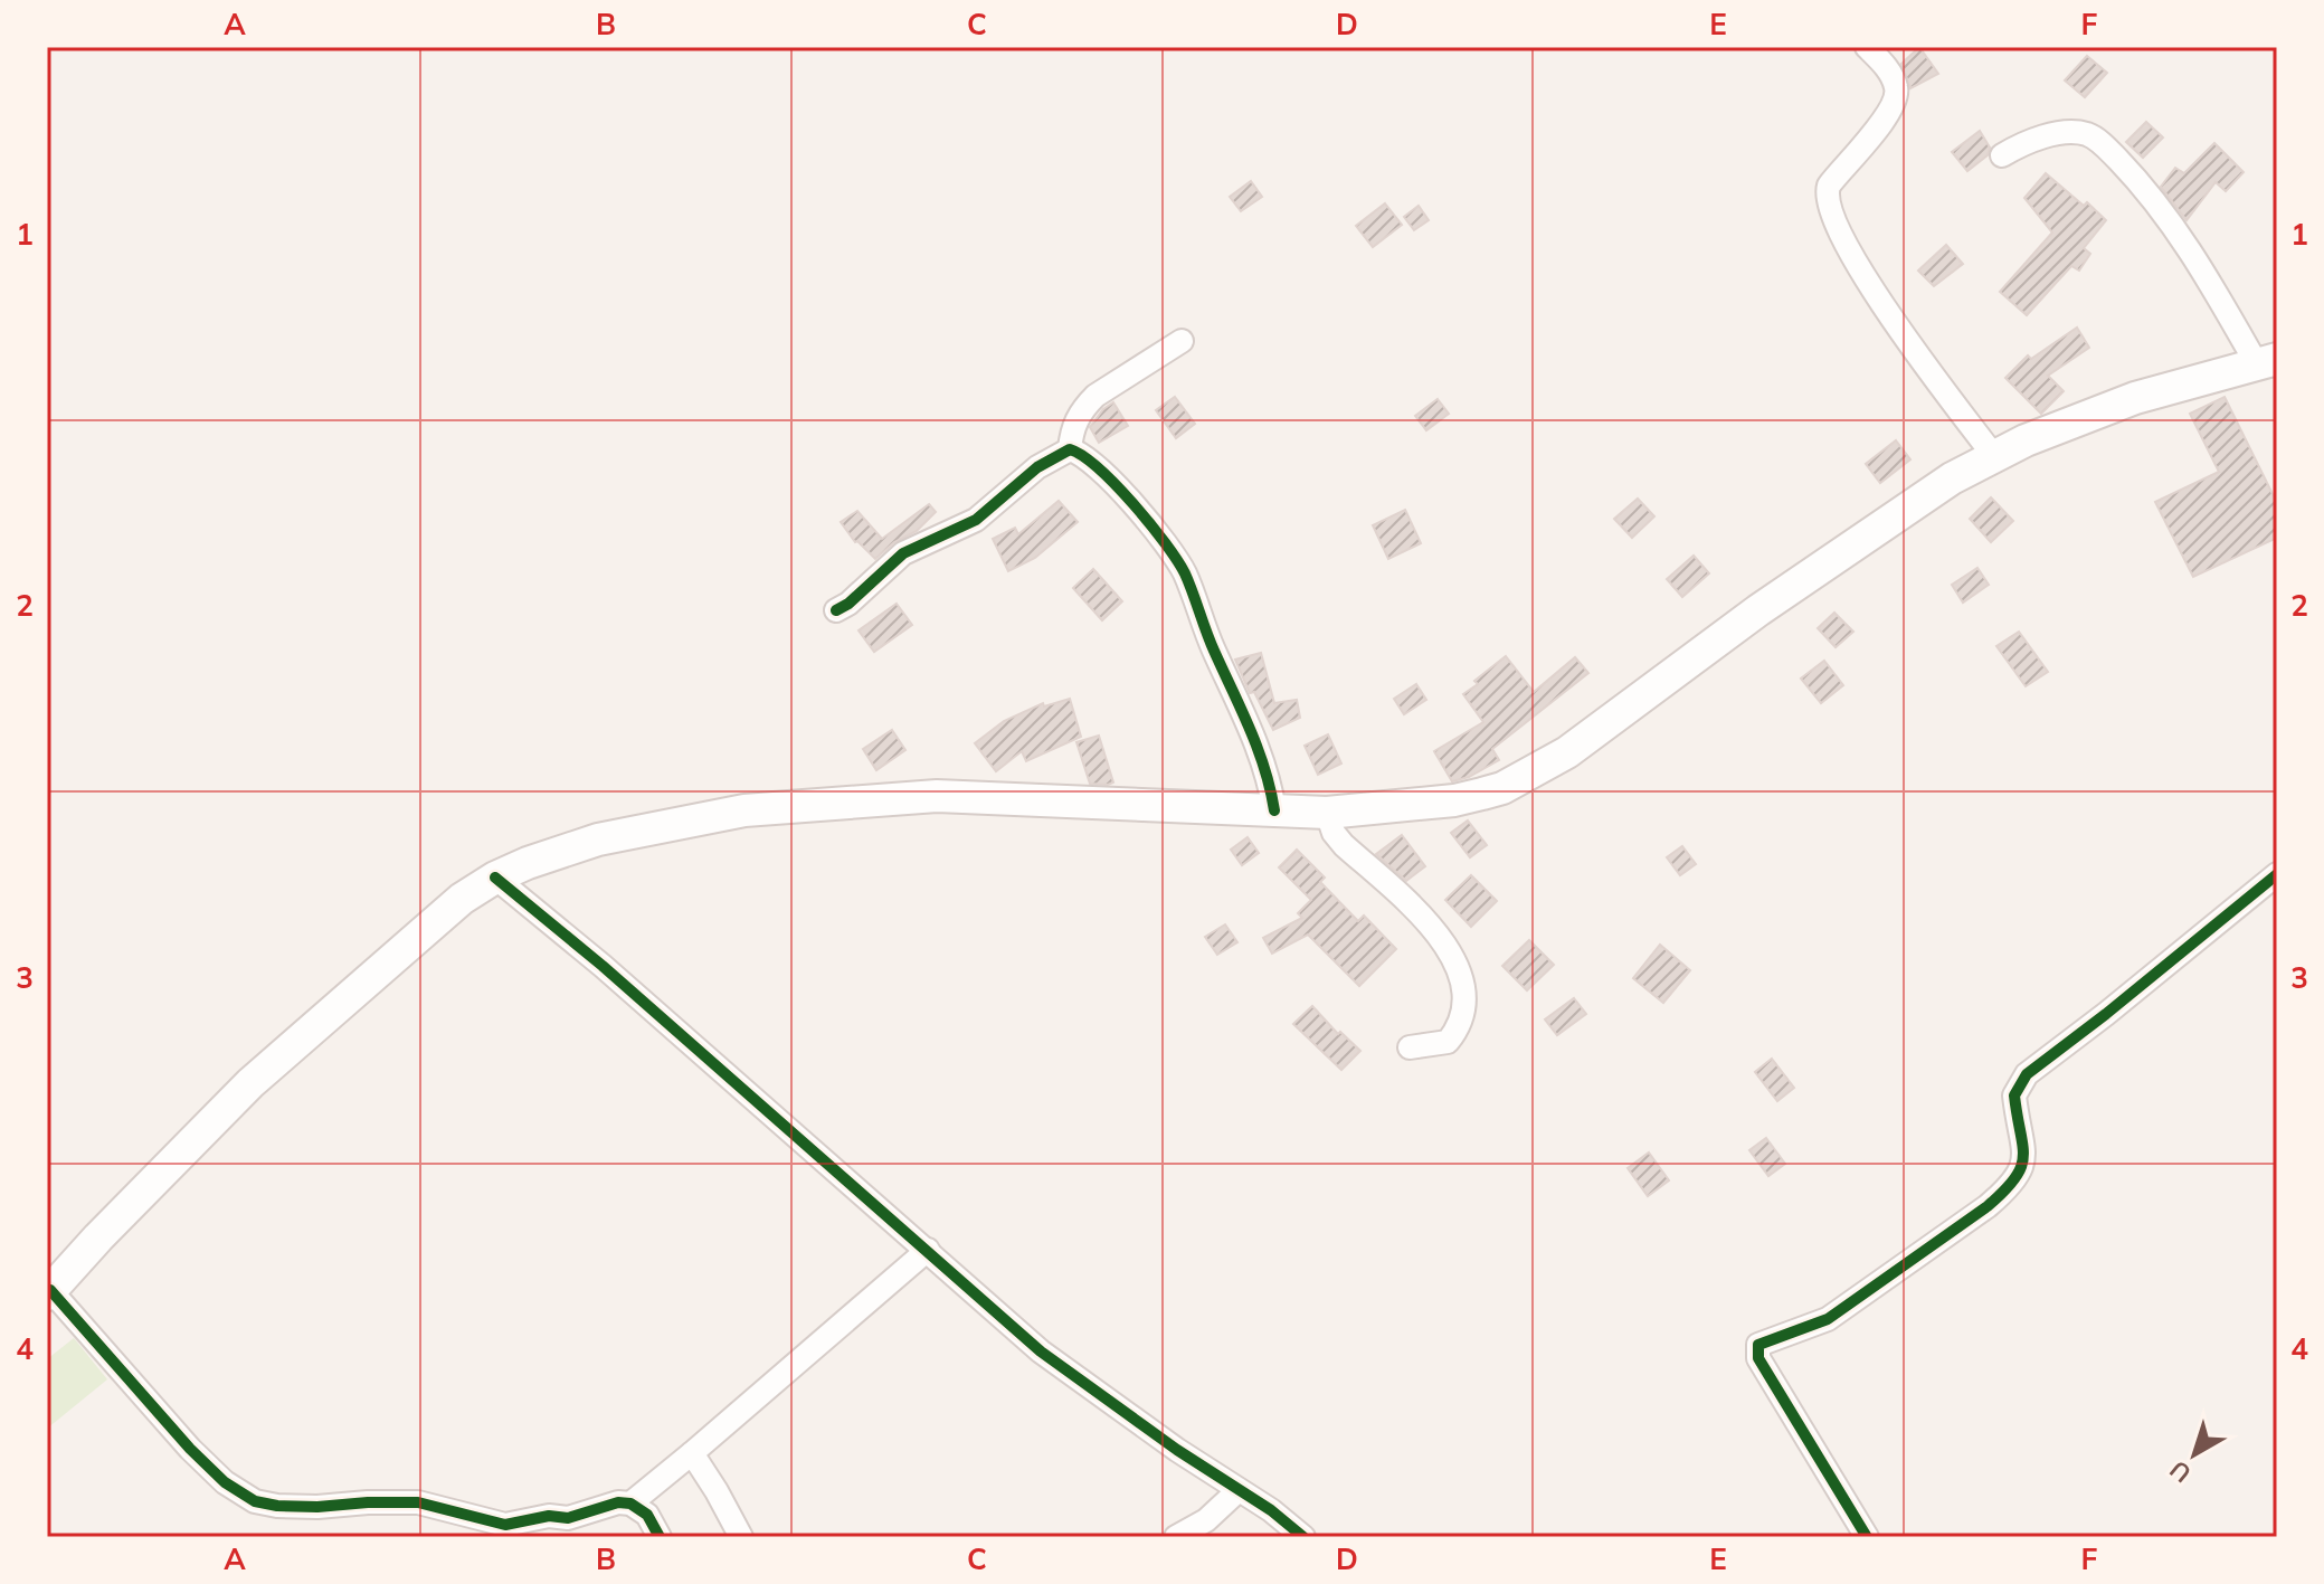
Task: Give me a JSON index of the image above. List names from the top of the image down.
{
  "north": "bottom left",
  "grid": {
    "columns": [
      "A",
      "B",
      "C",
      "D",
      "E",
      "F"
    ],
    "rows": [
      "1",
      "2",
      "3",
      "4"
    ]
  }
}
